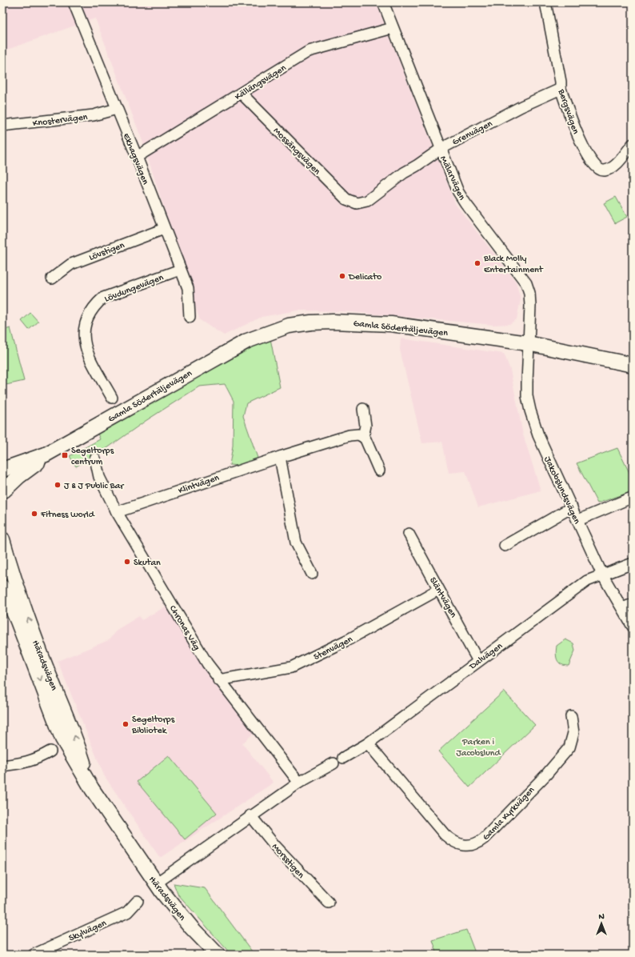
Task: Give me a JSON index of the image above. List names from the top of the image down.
{
  "streets": {
    "street": [
      "Källängsvägen",
      "Bergsvägen",
      "Knostervägen",
      "Grenvägen",
      "Mossängsvägen",
      "Ekhagsvägen",
      "Mälarvägen",
      "Lövstigen",
      "Lövdungevägen",
      "Gamla Södertäljevägen",
      "Klintvägen",
      "Jakobslundsvägen",
      "Släntvägen",
      "Chronas Väg",
      "Stenvägen",
      "Dalvägen",
      "Häradsvägen",
      "Gamla Kyrkvägen",
      "Morsstigen",
      "Skylvägen"
    ]
  },
  "crossings": [
    ["Källängsvägen", "Mossängsvägen"],
    ["Källängsvägen", "Ekhagsvägen"],
    ["Källängsvägen", "Mälarvägen"],
    ["Bergsvägen", "Grenvägen"],
    ["Knostervägen", "Ekhagsvägen"],
    ["Grenvägen", "Mossängsvägen"],
    ["Grenvägen", "Mälarvägen"],
    ["Ekhagsvägen", "Lövstigen"],
    ["Ekhagsvägen", "Lövdungevägen"],
    ["Mälarvägen", "Gamla Södertäljevägen"],
    ["Mälarvägen", "Jakobslundsvägen"],
    ["Gamla Södertäljevägen", "Jakobslundsvägen"],
    ["Klintvägen", "Chronas Väg"],
    ["Jakobslundsvägen", "Dalvägen"],
    ["Släntvägen", "Stenvägen"],
    ["Släntvägen", "Dalvägen"],
    ["Chronas Väg", "Stenvägen"],
    ["Dalvägen", "Gamla Kyrkvägen"]
  ],
  "parks": ["Parken i Jacobslund"],
  "places": {
    "other": [
      "Black Molly Entertainment",
      "Delicato",
      "J & J Public Bar",
      "Fitness world",
      "Skutan",
      "Segeltorps Bibliotek"
    ],
    "transit": ["Segeltorps centrum"]
  },
  "north": "top"
}
